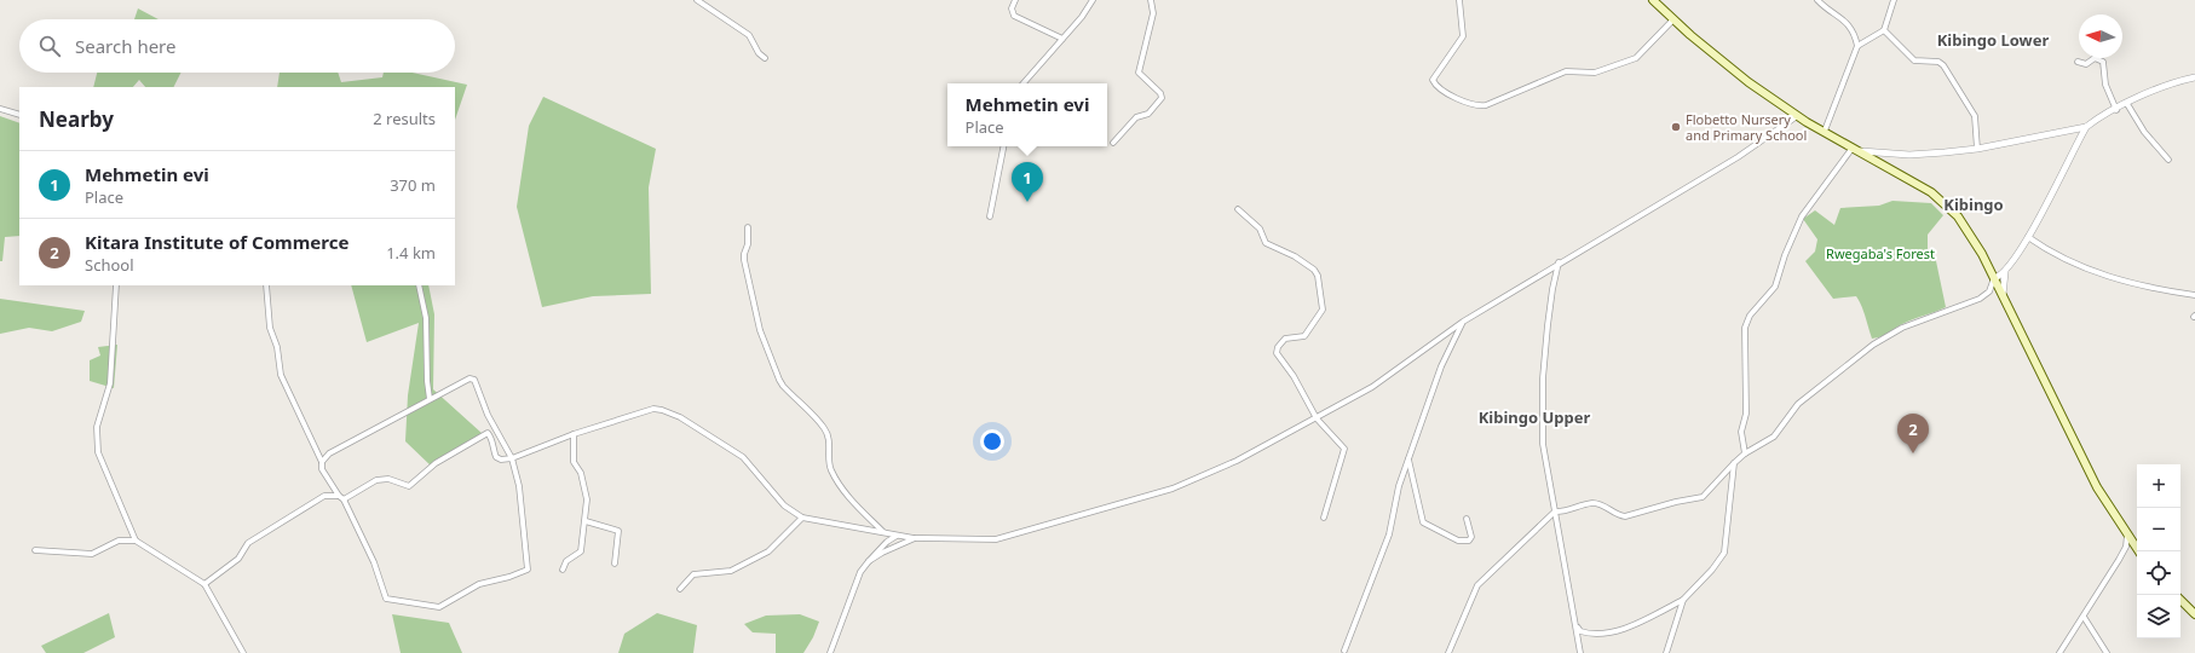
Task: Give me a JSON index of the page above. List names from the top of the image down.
{
  "districts": ["Kibingo Lower", "Kibingo", "Kibingo Upper"],
  "parks": ["Rwegaba's Forest"],
  "places": ["Flobetto Nursery and Primary School"],
  "north": "left",
  "page": {
    "search": "Search here",
    "popup": ["Mehmetin evi", "Place"],
    "heading": ["Nearby", "2 results"],
    "list": [
      {
        "mark": "1",
        "name": "Mehmetin evi",
        "note": "Place",
        "value": "370 m"
      },
      {
        "mark": "2",
        "name": "Kitara Institute of Commerce",
        "note": "School",
        "value": "1.4 km"
      }
    ],
    "pins": ["1", "2"],
    "map_buttons": ["+", "−"]
  }
}
